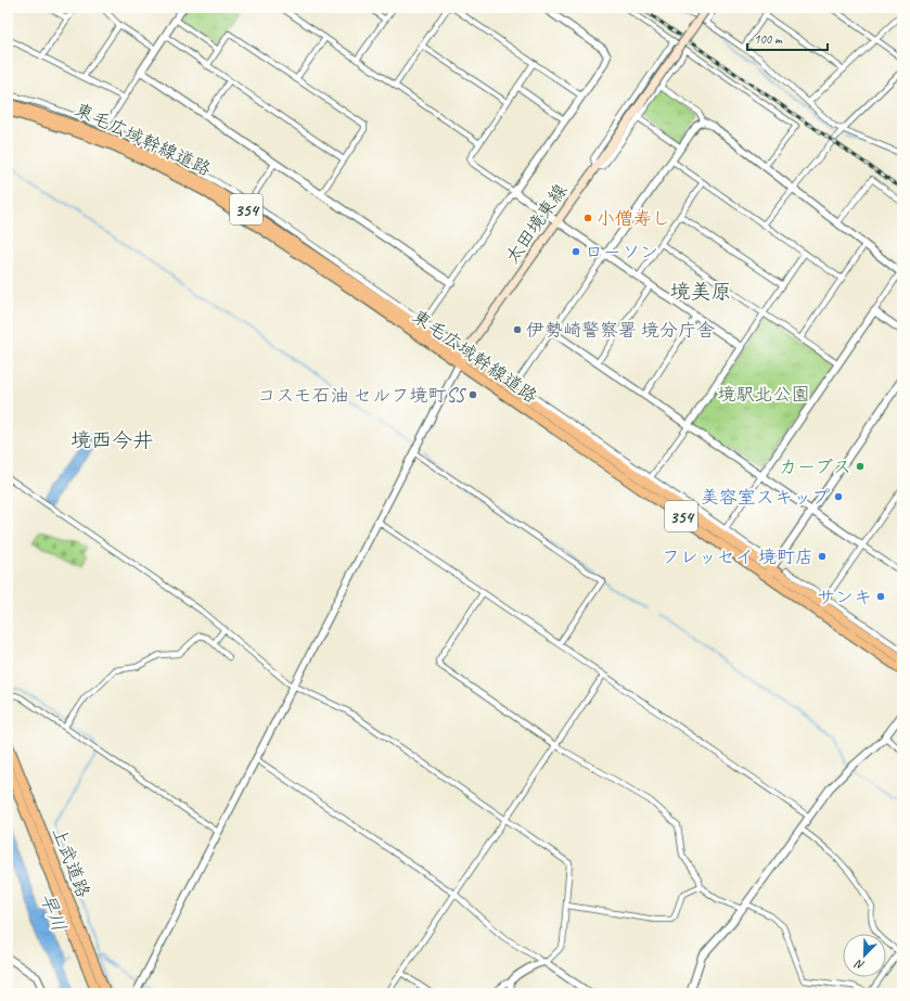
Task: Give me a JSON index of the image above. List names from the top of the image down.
{
  "streets": {
    "highway": ["東毛広域幹線道路", "354", "上武道路"],
    "main road": ["太田境東線"]
  },
  "crossings": [
    ["東毛広域幹線道路", "太田境東線"]
  ],
  "districts": ["境美原", "境西今井"],
  "water": ["早川"],
  "parks": ["境駅北公園"],
  "places": [
    "小僧寿し",
    "ローソン",
    "伊勢崎警察署 境分庁舎",
    "コスモ石油 セルフ境町SS",
    "カーブス",
    "美容室スキップ",
    "フレッセイ 境町店",
    "サンキ"
  ],
  "scale_bar": "100 m",
  "north": "bottom left"
}
